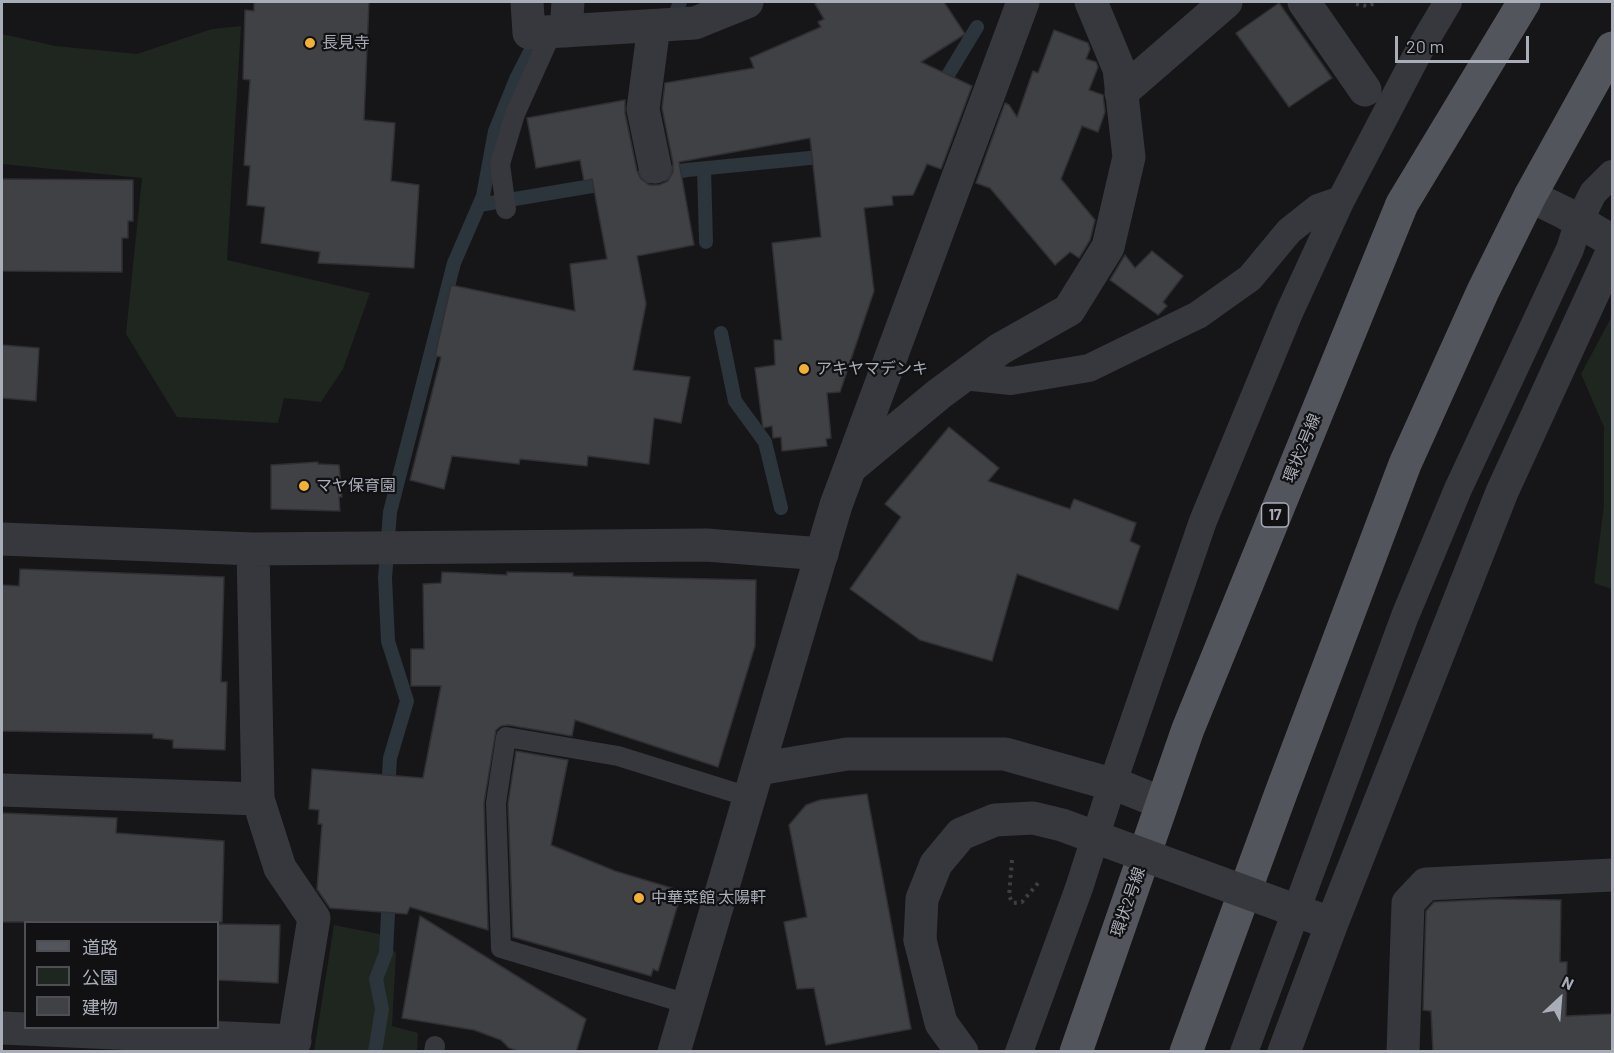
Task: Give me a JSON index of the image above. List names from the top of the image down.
{
  "streets": {
    "main road": ["環状2号線", "17"]
  },
  "places": [
    "長見寺",
    "アキヤマデンキ",
    "マヤ保育園",
    "中華菜館 太陽軒"
  ],
  "legend": ["道路", "公園", "建物"],
  "scale_bar": "20 m",
  "north": "top right"
}
